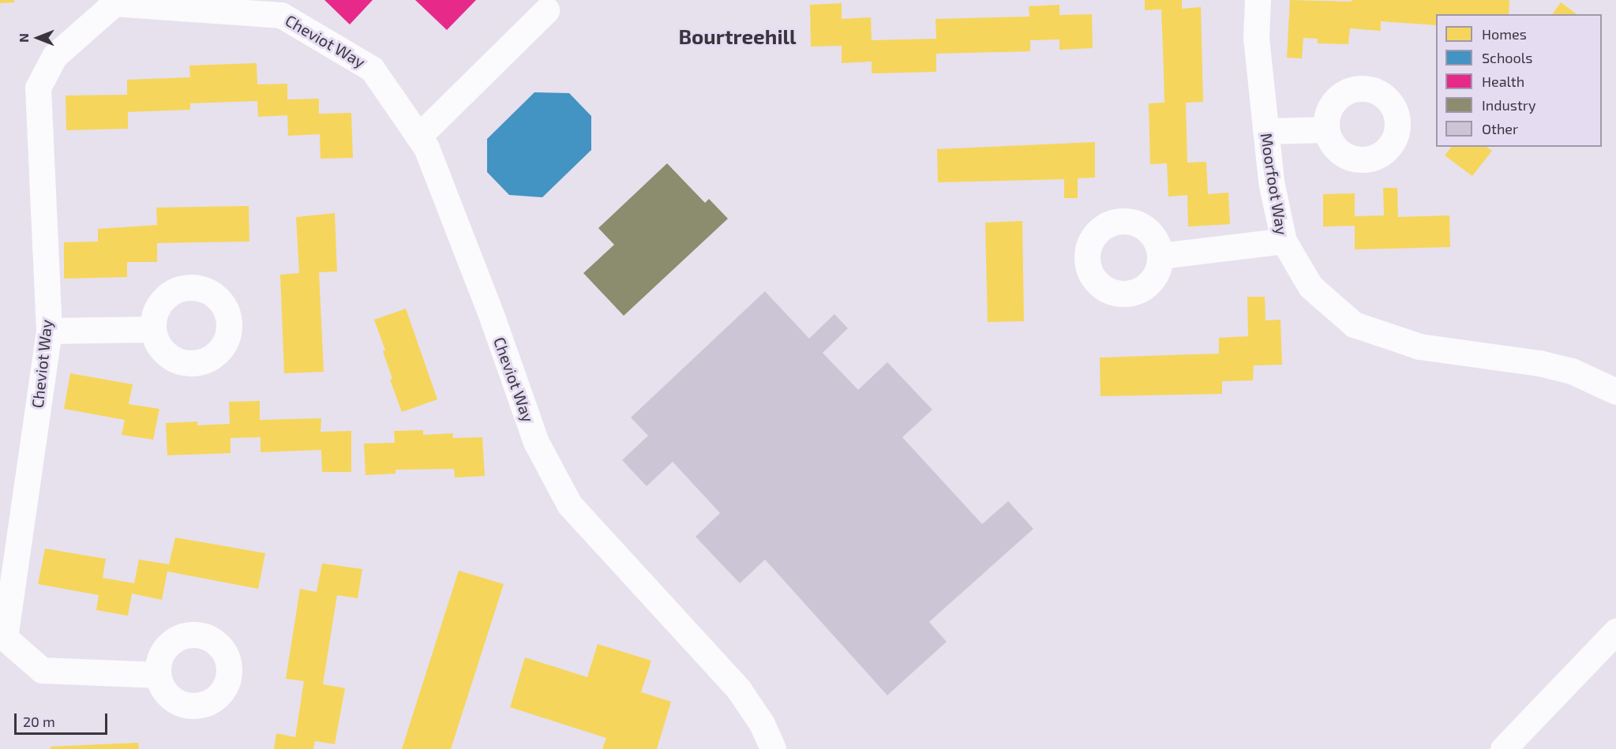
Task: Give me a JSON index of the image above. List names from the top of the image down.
{
  "streets": {
    "street": ["Cheviot Way", "Moorfoot Way"]
  },
  "districts": ["Bourtreehill"],
  "legend": [
    "Homes",
    "Schools",
    "Health",
    "Industry",
    "Other"
  ],
  "scale_bar": "20 m",
  "north": "left"
}
